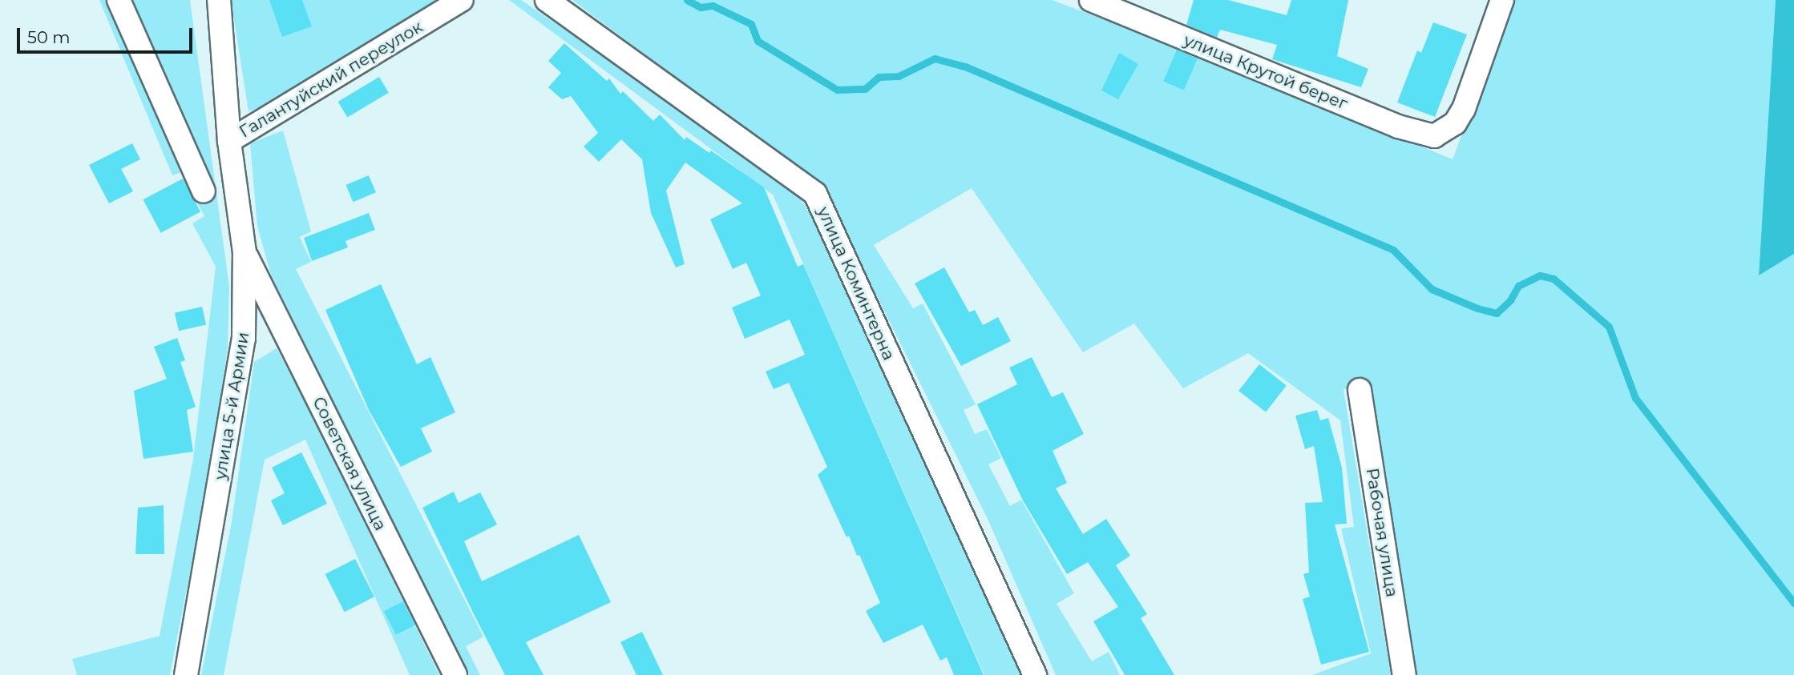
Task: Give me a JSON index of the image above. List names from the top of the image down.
{
  "streets": {
    "street": [
      "улица Крутой берег",
      "Галантуйский переулок",
      "улица Коминтерна",
      "улица 5-й Армии",
      "Советская улица",
      "Рабочая улица"
    ]
  },
  "crossings": [
    ["Галантуйский переулок", "улица 5-й Армии"],
    ["улица 5-й Армии", "Советская улица"]
  ],
  "scale_bar": "50 m"
}
